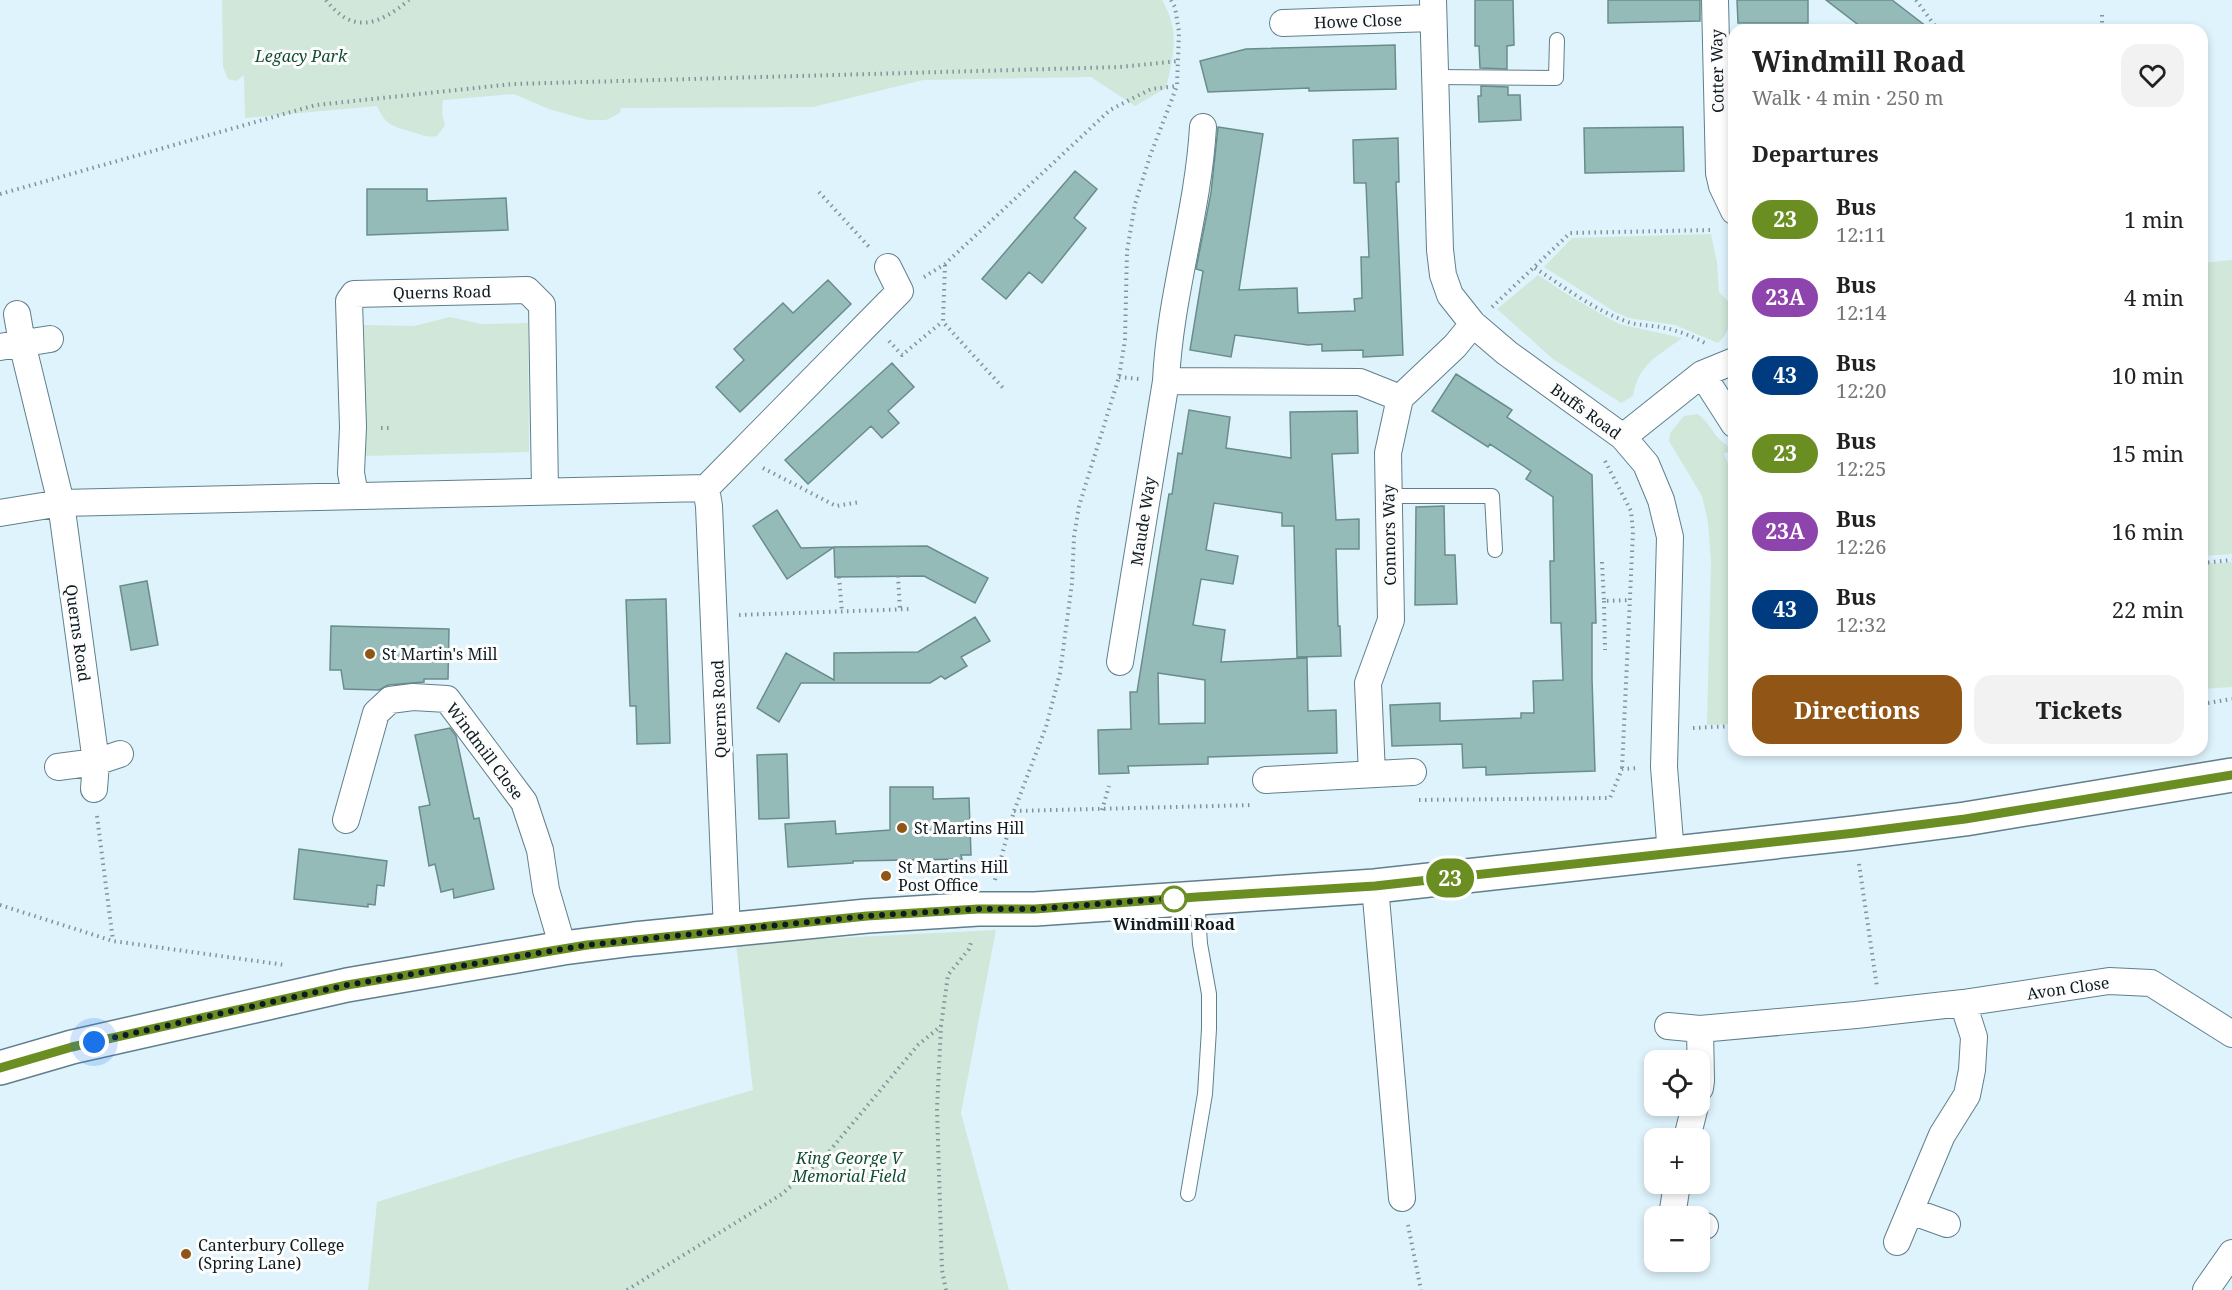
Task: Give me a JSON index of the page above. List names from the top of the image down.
{
  "streets": {
    "street": [
      "Howe Close",
      "Cotter Way",
      "Querns Road",
      "Buffs Road",
      "Maude Way",
      "Connors Way",
      "Windmill Close",
      "Avon Close"
    ]
  },
  "crossings": [
    ["Howe Close", "Buffs Road"]
  ],
  "parks": ["Legacy Park", "King George V Memorial Field"],
  "places": [
    "St Martin's Mill",
    "St Martins Hill",
    "St Martins Hill Post Office",
    "Windmill Road",
    "Canterbury College (Spring Lane)"
  ],
  "lines": ["bus line 23"],
  "page": {
    "on_map": "23",
    "heading": [
      ["Windmill Road", "Walk · 4 min · 250 m"],
      "Departures"
    ],
    "list": [
      {
        "mark": "23",
        "name": "Bus",
        "note": "12:11",
        "value": "1 min"
      },
      {
        "mark": "23A",
        "name": "Bus",
        "note": "12:14",
        "value": "4 min"
      },
      {
        "mark": "43",
        "name": "Bus",
        "note": "12:20",
        "value": "10 min"
      },
      {
        "mark": "23",
        "name": "Bus",
        "note": "12:25",
        "value": "15 min"
      },
      {
        "mark": "23A",
        "name": "Bus",
        "note": "12:26",
        "value": "16 min"
      },
      {
        "mark": "43",
        "name": "Bus",
        "note": "12:32",
        "value": "22 min"
      }
    ],
    "buttons": ["Directions", "Tickets"],
    "map_buttons": ["+", "−"]
  }
}
